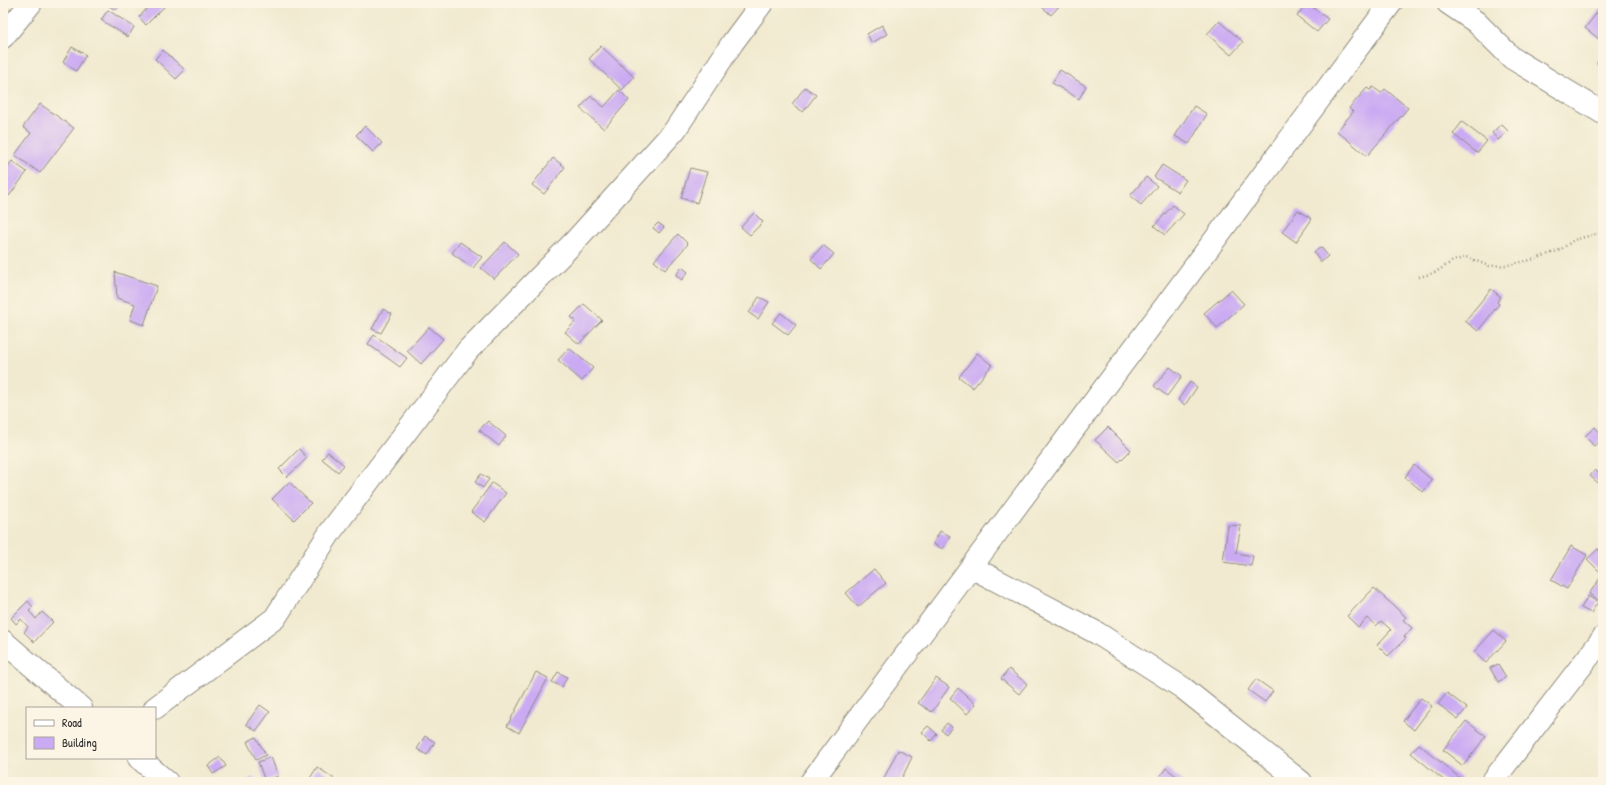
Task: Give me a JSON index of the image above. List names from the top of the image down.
{
  "legend": ["Road", "Building"]
}
